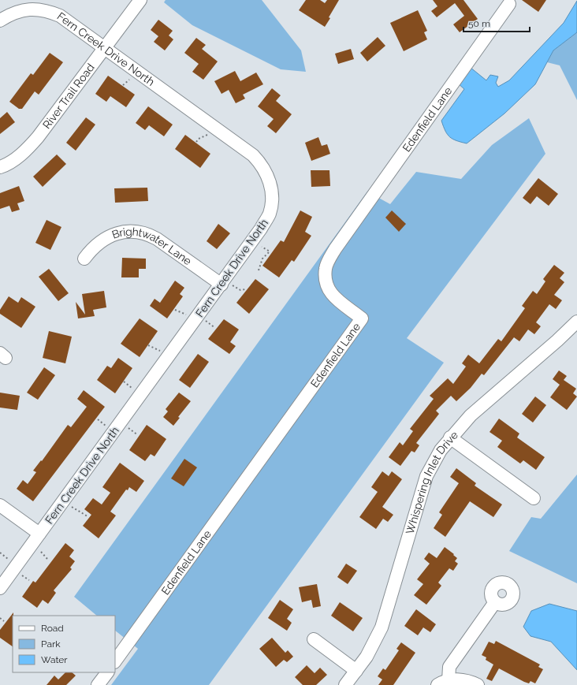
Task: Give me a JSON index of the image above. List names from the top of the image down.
{
  "streets": {
    "street": [
      "Fern Creek Drive North",
      "River Trail Road",
      "Edenfield Lane",
      "Brightwater Lane",
      "Whispering Inlet Drive"
    ]
  },
  "crossings": [
    ["Fern Creek Drive North", "River Trail Road"],
    ["Fern Creek Drive North", "Brightwater Lane"]
  ],
  "legend": ["Road", "Park", "Water"],
  "scale_bar": "50 m"
}
